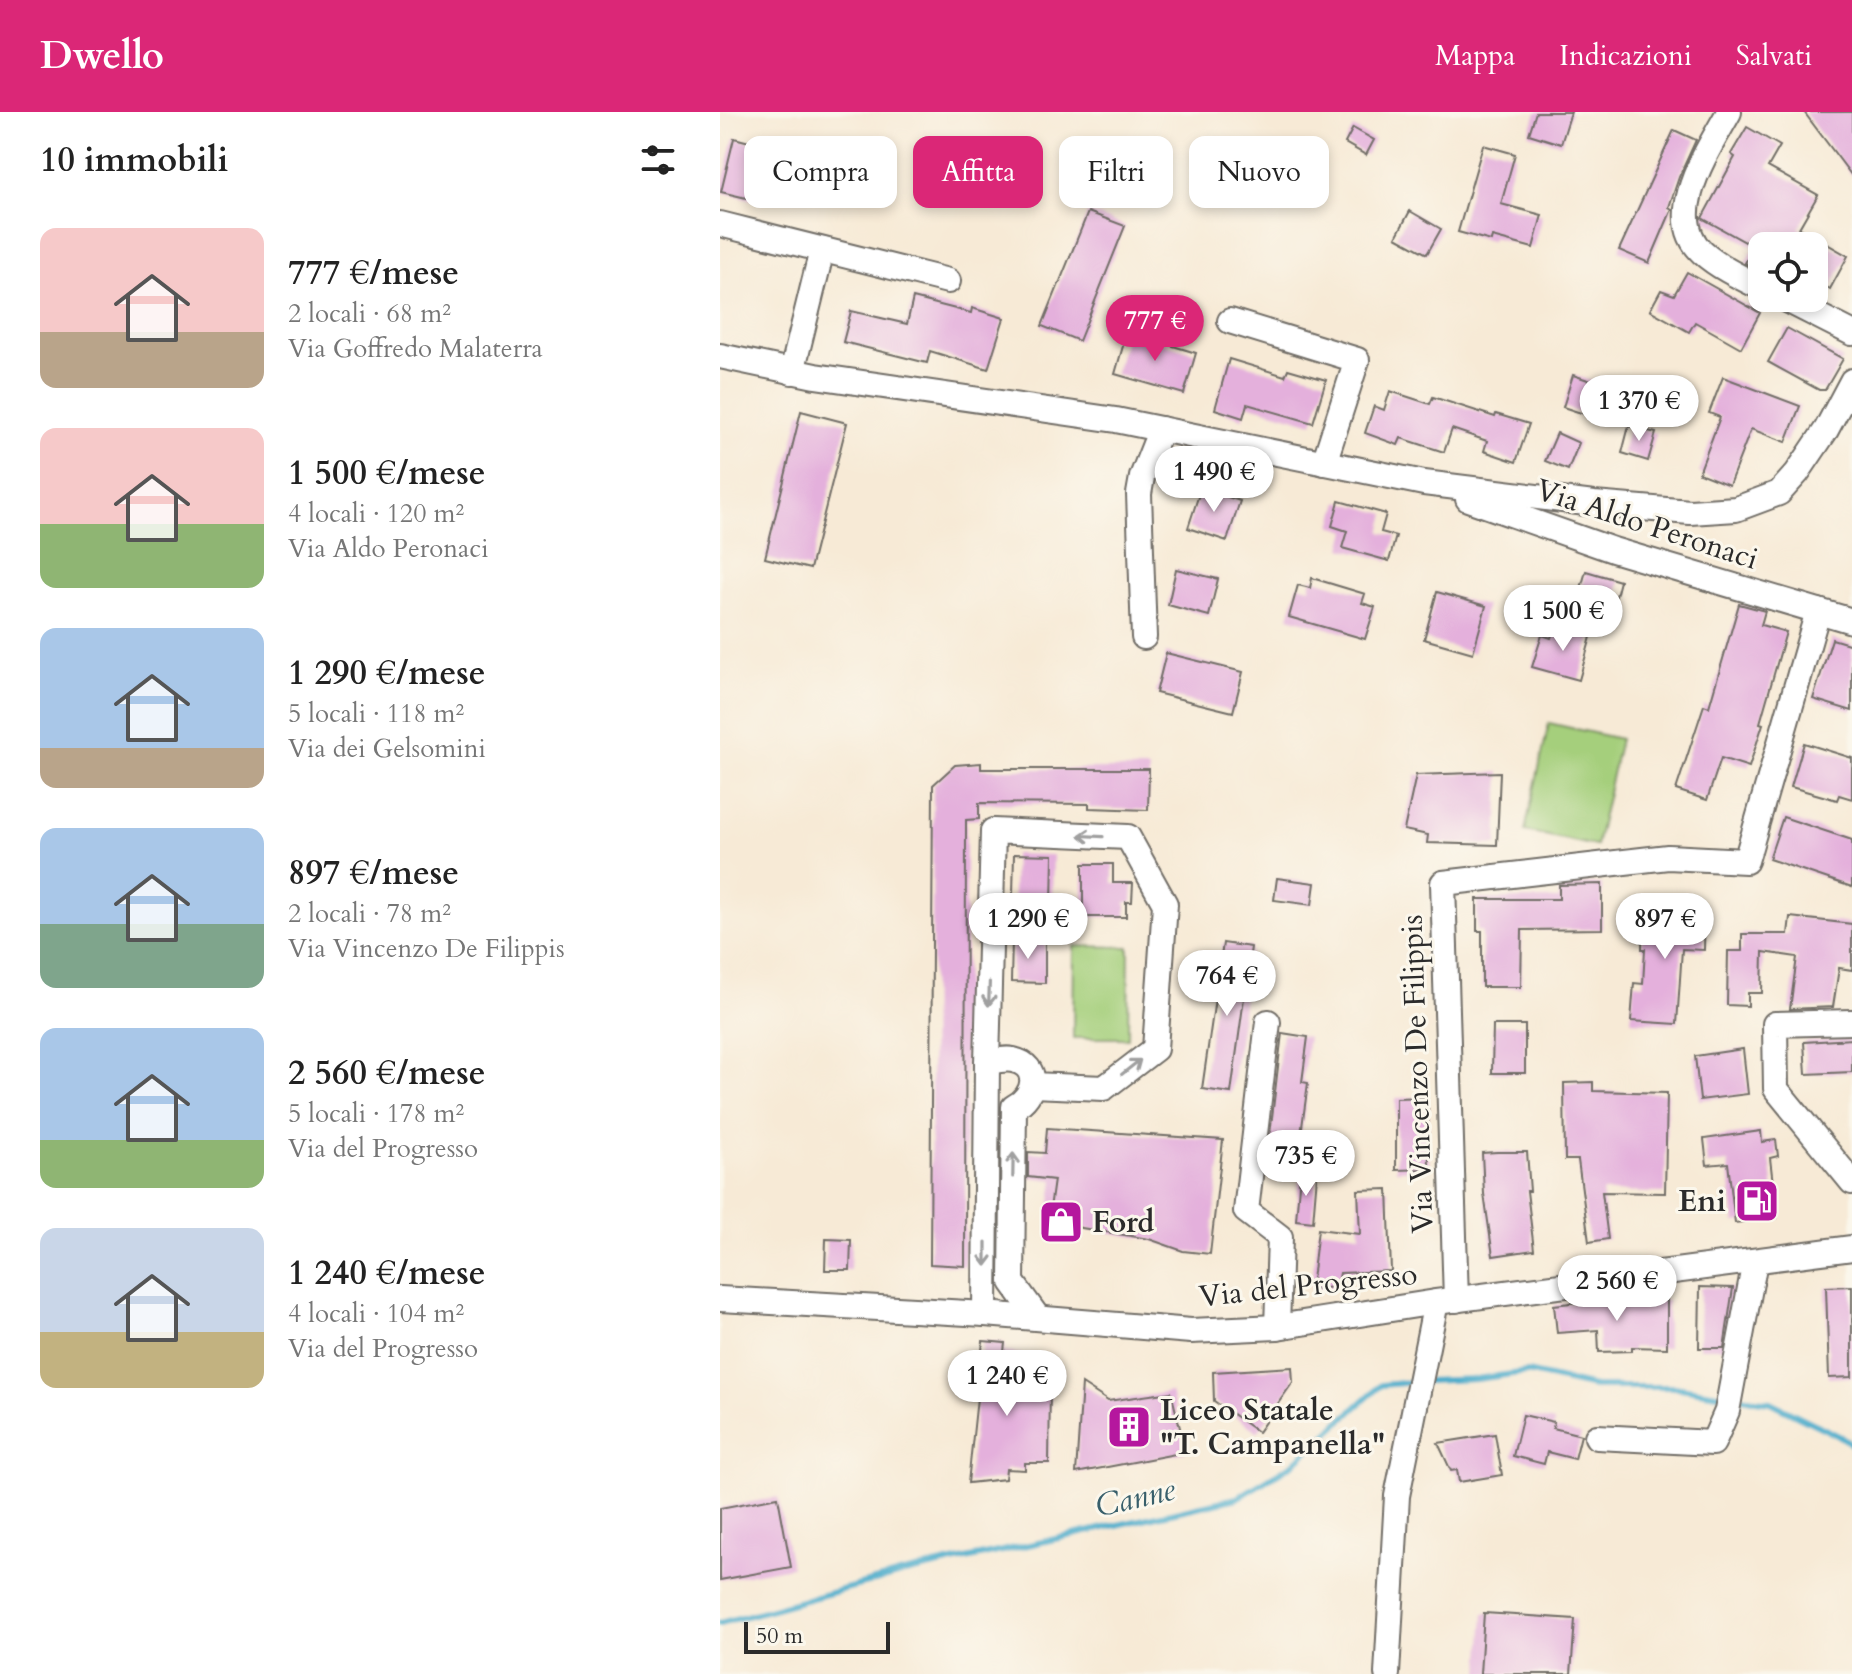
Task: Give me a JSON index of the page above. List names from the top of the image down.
{
  "streets": {
    "street": ["Via Aldo Peronaci", "Via Vincenzo De Filippis", "Via del Progresso"]
  },
  "crossings": [
    ["Via Aldo Peronaci", "Via Vincenzo De Filippis"],
    ["Via Vincenzo De Filippis", "Via del Progresso"]
  ],
  "water": ["Canne"],
  "places": {
    "fuel station": ["Eni"],
    "shop": ["Ford"],
    "building": ["Liceo Statale \"T. Campanella\""]
  },
  "scale_bar": "50 m",
  "page": {
    "header": "Dwello",
    "nav": ["Mappa", "Indicazioni", "Salvati"],
    "heading": "10 immobili",
    "chip": [
      "Compra",
      "Affitta",
      "Filtri",
      "Nuovo"
    ],
    "list": [
      {
        "name": "777 €/mese",
        "note": "2 locali · 68 m² · Via Goffredo Malaterra"
      },
      {
        "name": "1 500 €/mese",
        "note": "4 locali · 120 m² · Via Aldo Peronaci"
      },
      {
        "name": "1 290 €/mese",
        "note": "5 locali · 118 m² · Via dei Gelsomini"
      },
      {
        "name": "897 €/mese",
        "note": "2 locali · 78 m² · Via Vincenzo De Filippis"
      },
      {
        "name": "2 560 €/mese",
        "note": "5 locali · 178 m² · Via del Progresso"
      },
      {
        "name": "1 240 €/mese",
        "note": "4 locali · 104 m² · Via del Progresso"
      }
    ],
    "price": [
      "777 €",
      "1 370 €",
      "1 490 €",
      "1 500 €",
      "1 290 €",
      "897 €",
      "764 €",
      "735 €",
      "2 560 €",
      "1 240 €"
    ],
    "scale": "50 m"
  }
}
